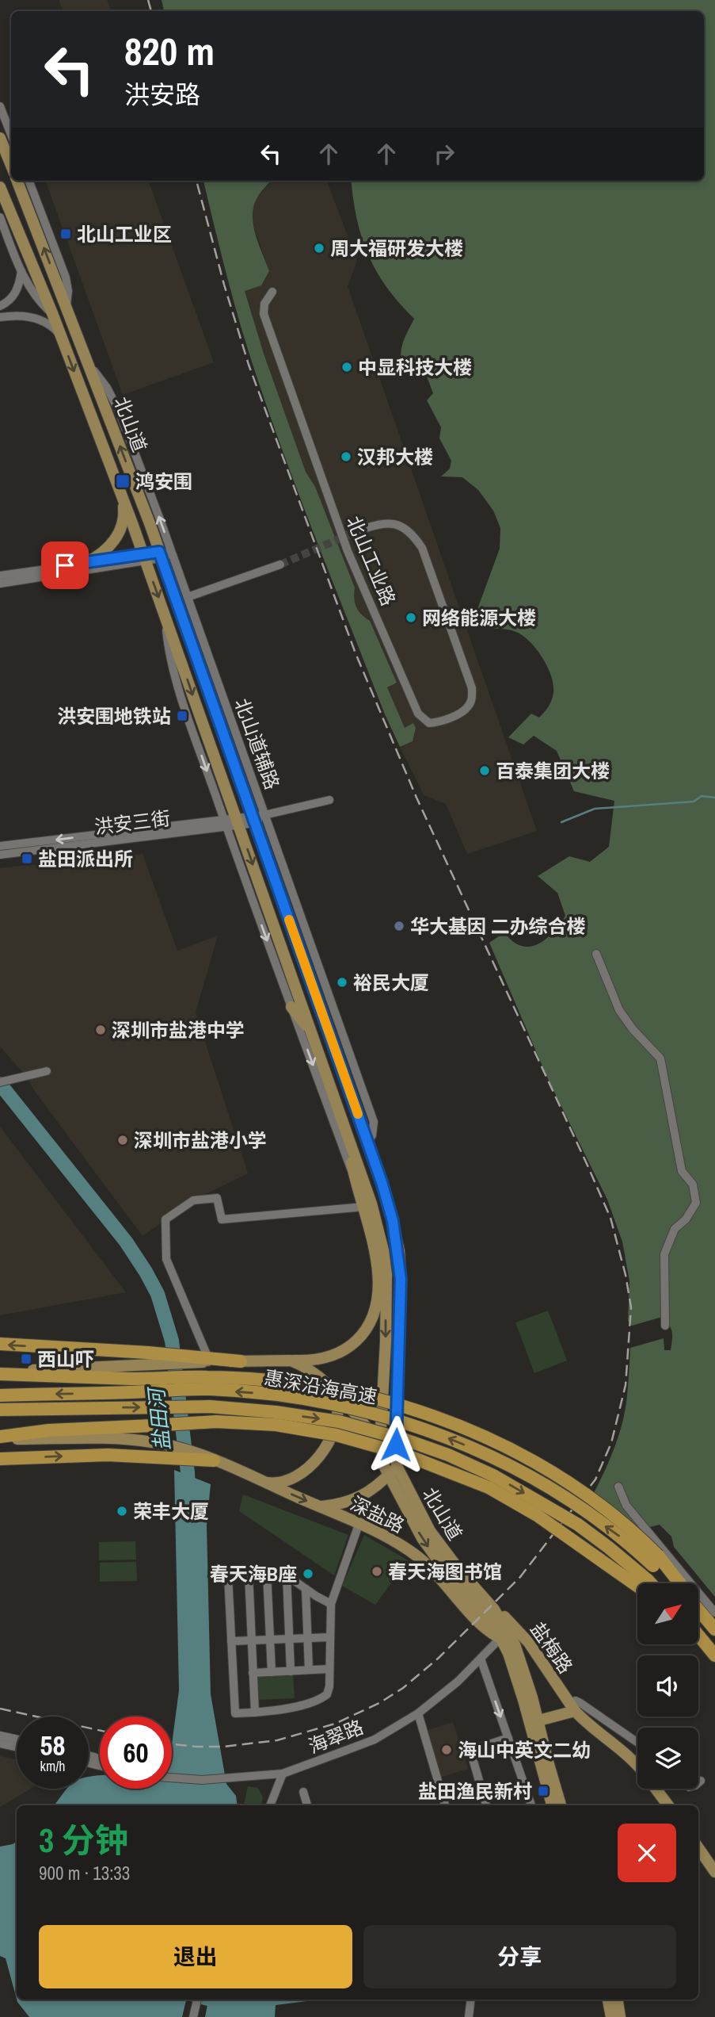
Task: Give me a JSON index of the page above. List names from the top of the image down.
{
  "streets": {
    "highway": ["惠深沿海高速"],
    "main road": ["北山道", "深盐路", "盐梅路"],
    "street": [
      "北山工业路",
      "北山道辅路",
      "洪安三街",
      "海翠路"
    ]
  },
  "crossings": [
    ["北山道", "北山道辅路"],
    ["北山道", "洪安三街"],
    ["北山道", "深盐路"],
    ["北山道", "盐梅路"],
    ["北山道", "海翠路"],
    ["深盐路", "海翠路"]
  ],
  "water": ["盐田河"],
  "places": {
    "transit": [
      "北山工业区",
      "鸿安围",
      "洪安围地铁站",
      "盐田派出所",
      "西山吓",
      "盐田渔民新村"
    ],
    "other": [
      "周大福研发大楼",
      "中显科技大楼",
      "汉邦大楼",
      "网络能源大楼",
      "百泰集团大楼",
      "华大基因 二办综合楼",
      "裕民大厦",
      "深圳市盐港中学",
      "深圳市盐港小学",
      "荣丰大厦",
      "春天海图书馆",
      "春天海B座",
      "海山中英文二幼"
    ]
  },
  "north": "top right",
  "page": {
    "turn": ["820 m", "洪安路"],
    "speed": "58 km/h",
    "limit": "60",
    "heading": ["3 分钟", "900 m · 13:33"],
    "buttons": ["退出", "分享"]
  }
}
